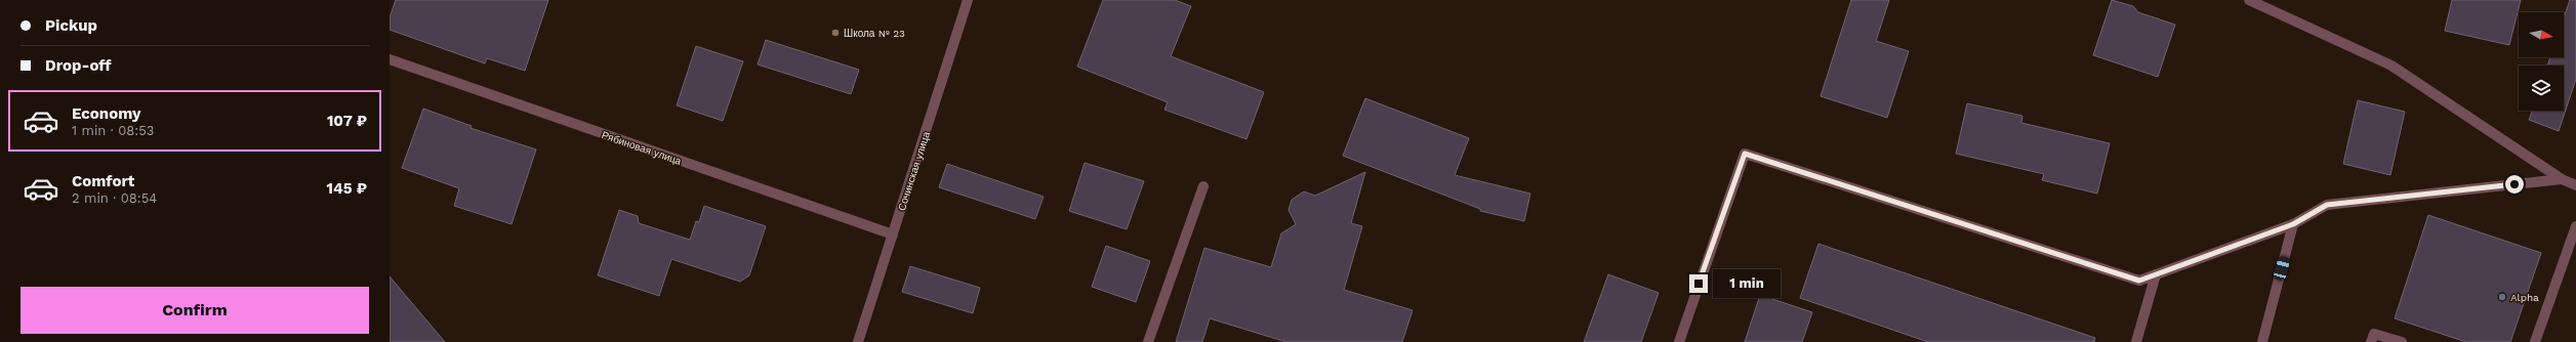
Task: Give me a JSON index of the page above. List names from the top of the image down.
{
  "streets": {
    "street": ["Рябиновая улица", "Сочинская улица"]
  },
  "crossings": [
    ["Рябиновая улица", "Сочинская улица"]
  ],
  "places": ["Школа № 23", "Alpha"],
  "north": "right",
  "page": {
    "banner": ["Pickup", "Drop-off"],
    "list": [
      {
        "name": "Economy",
        "note": "1 min · 08:53",
        "value": "107 ₽"
      },
      {
        "name": "Comfort",
        "note": "2 min · 08:54",
        "value": "145 ₽"
      }
    ],
    "bubble": "1 min",
    "buttons": "Confirm"
  }
}
